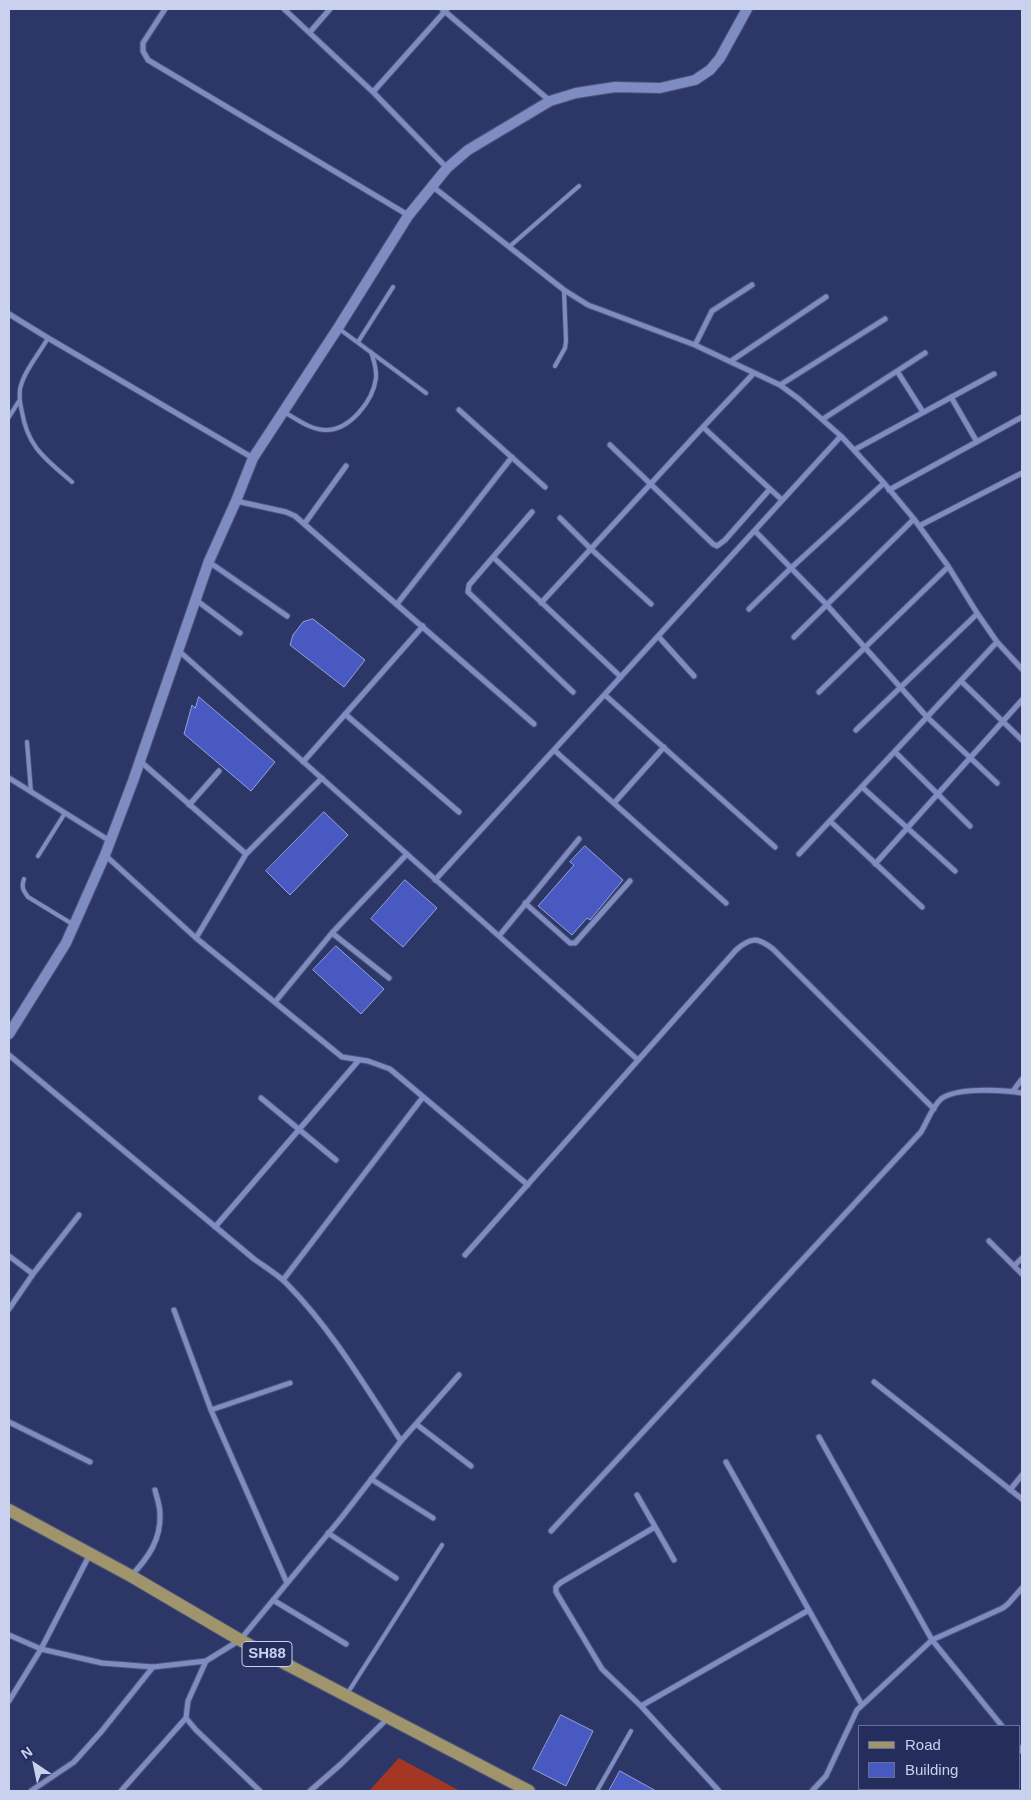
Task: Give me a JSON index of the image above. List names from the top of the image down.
{
  "streets": {
    "main road": ["SH88"]
  },
  "legend": ["Road", "Building"],
  "north": "top left"
}
